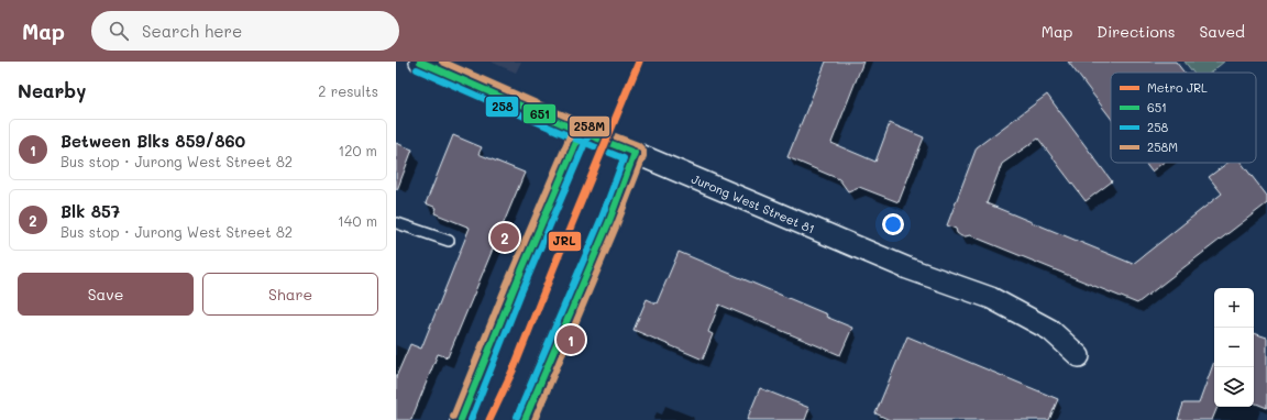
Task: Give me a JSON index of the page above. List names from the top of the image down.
{
  "streets": {
    "street": ["Jurong West Street 81"]
  },
  "lines": [
    "metro line JRL",
    "transit line 651",
    "transit line 258M",
    "transit line 258"
  ],
  "legend": [
    "Metro JRL",
    "651",
    "258",
    "258M"
  ],
  "page": {
    "header": "Map",
    "search": "Search here",
    "nav": ["Map", "Directions", "Saved"],
    "heading": ["Nearby", "2 results"],
    "list": [
      {
        "mark": "1",
        "name": "Between Blks 859/860",
        "note": "Bus stop · Jurong West Street 82",
        "value": "120 m"
      },
      {
        "mark": "2",
        "name": "Blk 857",
        "note": "Bus stop · Jurong West Street 82",
        "value": "140 m"
      }
    ],
    "pins": ["2", "1"],
    "buttons": ["Save", "Share"],
    "map_buttons": ["+", "−"]
  }
}
